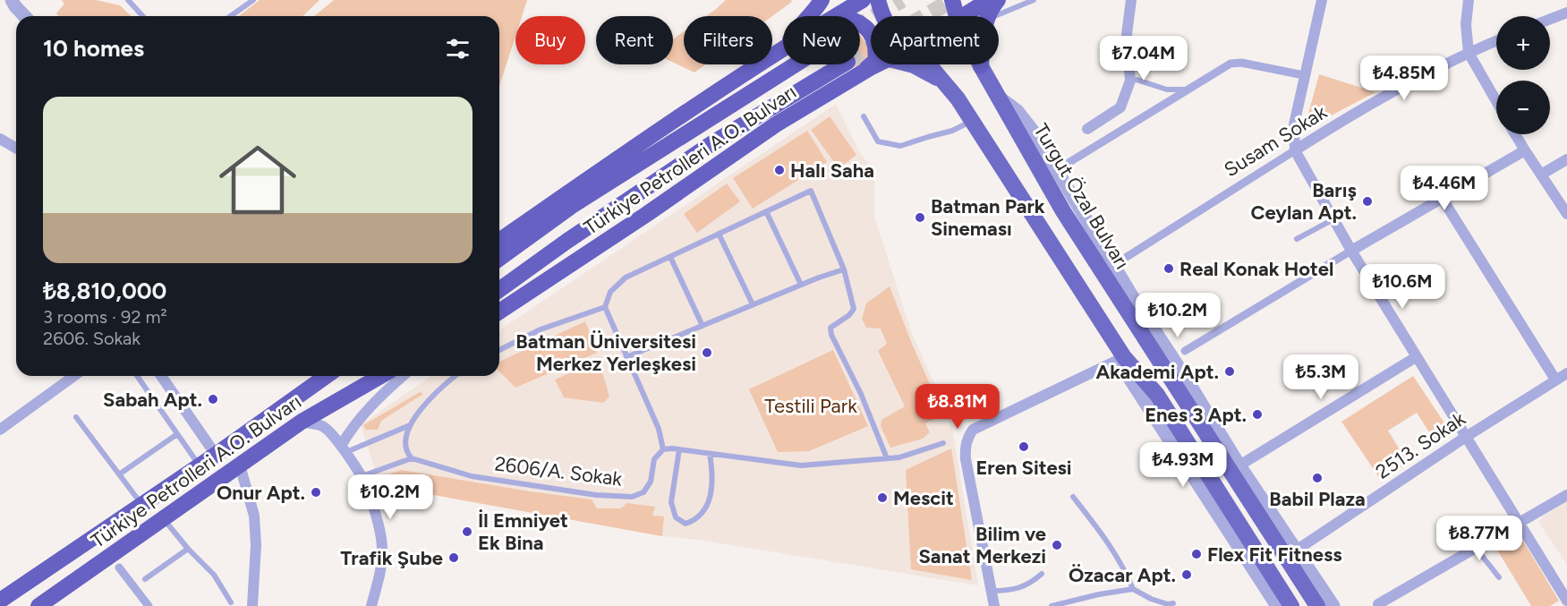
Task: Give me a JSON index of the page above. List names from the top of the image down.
{
  "streets": {
    "highway": ["Türkiye Petrolleri A.O. Bulvarı"],
    "main road": ["Turgut Özal Bulvarı"],
    "street": ["Susam Sokak", "2513. Sokak"],
    "lane": ["2606/A. Sokak"]
  },
  "parks": ["Testili Park"],
  "places": [
    "Halı Saha",
    "Barış Ceylan Apt.",
    "Batman Park Sineması",
    "Real Konak Hotel",
    "Batman Üniversitesi Merkez Yerleşkesi",
    "Akademi Apt.",
    "Sabah Apt.",
    "Enes 3 Apt.",
    "Eren Sitesi",
    "Babil Plaza",
    "Onur Apt.",
    "Mescit",
    "İl Emniyet Ek Bina",
    "Bilim ve Sanat Merkezi",
    "Flex Fit Fitness",
    "Trafik Şube",
    "Özacar Apt."
  ],
  "page": {
    "map_buttons": ["+", "−"],
    "chip": [
      "Buy",
      "Rent",
      "Filters",
      "New",
      "Apartment"
    ],
    "heading": "10 homes",
    "price": [
      "₺7.04M",
      "₺4.85M",
      "₺4.46M",
      "₺10.6M",
      "₺10.2M",
      "₺5.3M",
      "₺8.81M",
      "₺4.93M",
      "₺10.2M",
      "₺8.77M"
    ],
    "list": [
      {
        "name": "₺8,810,000",
        "note": "3 rooms · 92 m² · 2606. Sokak"
      }
    ]
  }
}
